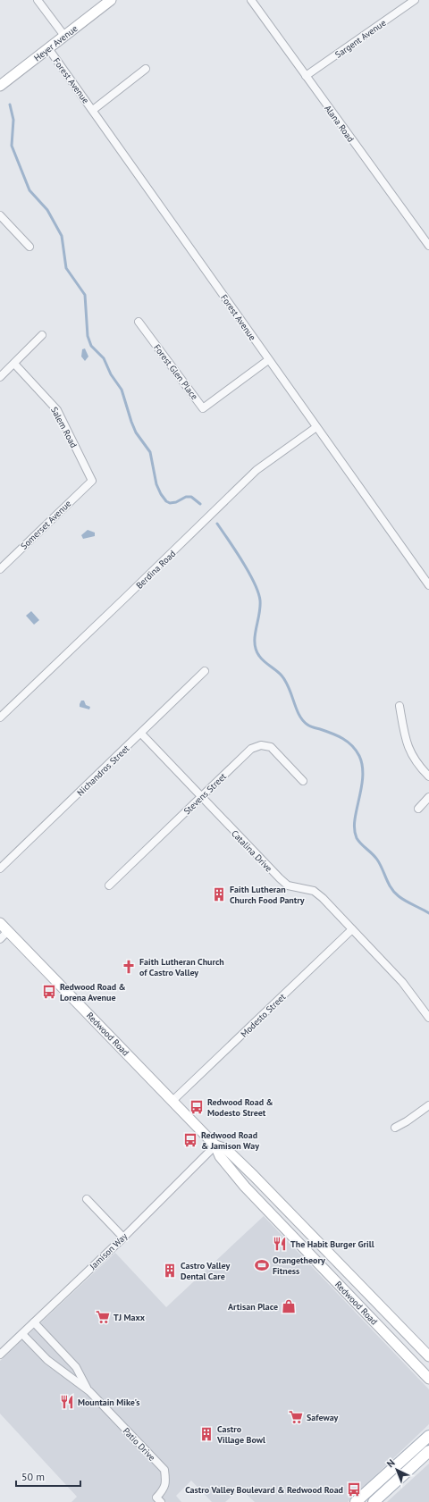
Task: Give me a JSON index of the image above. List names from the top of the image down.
{
  "streets": {
    "main road": ["Heyer Avenue", "Redwood Road"],
    "street": [
      "Sargent Avenue",
      "Forest Avenue",
      "Alana Road",
      "Forest Glen Place",
      "Salem Road",
      "Somerset Avenue",
      "Berdina Road",
      "Nichandros Street",
      "Stevens Street",
      "Catalina Drive",
      "Modesto Street",
      "Jamison Way",
      "Patio Drive"
    ]
  },
  "crossings": [
    ["Sargent Avenue", "Alana Road"],
    ["Heyer Avenue", "Forest Avenue"],
    ["Forest Avenue", "Forest Glen Place"],
    ["Forest Avenue", "Berdina Road"],
    ["Salem Road", "Somerset Avenue"],
    ["Nichandros Street", "Catalina Drive"],
    ["Stevens Street", "Catalina Drive"],
    ["Catalina Drive", "Modesto Street"],
    ["Modesto Street", "Redwood Road"],
    ["Redwood Road", "Jamison Way"],
    ["Jamison Way", "Patio Drive"]
  ],
  "places": {
    "building": ["Faith Lutheran Church Food Pantry", "Castro Valley Dental Care", "Castro Village Bowl"],
    "church": ["Faith Lutheran Church of Castro Valley"],
    "bus stop": [
      "Redwood Road & Lorena Avenue",
      "Redwood Road & Modesto Street",
      "Redwood Road & Jamison Way",
      "Castro Valley Boulevard & Redwood Road"
    ],
    "restaurant": ["The Habit Burger Grill", "Mountain Mike's"],
    "sports": ["Orangetheory Fitness"],
    "shop": ["Artisan Place"],
    "supermarket": ["TJ Maxx", "Safeway"]
  },
  "scale_bar": "50 m",
  "north": "top left"
}
